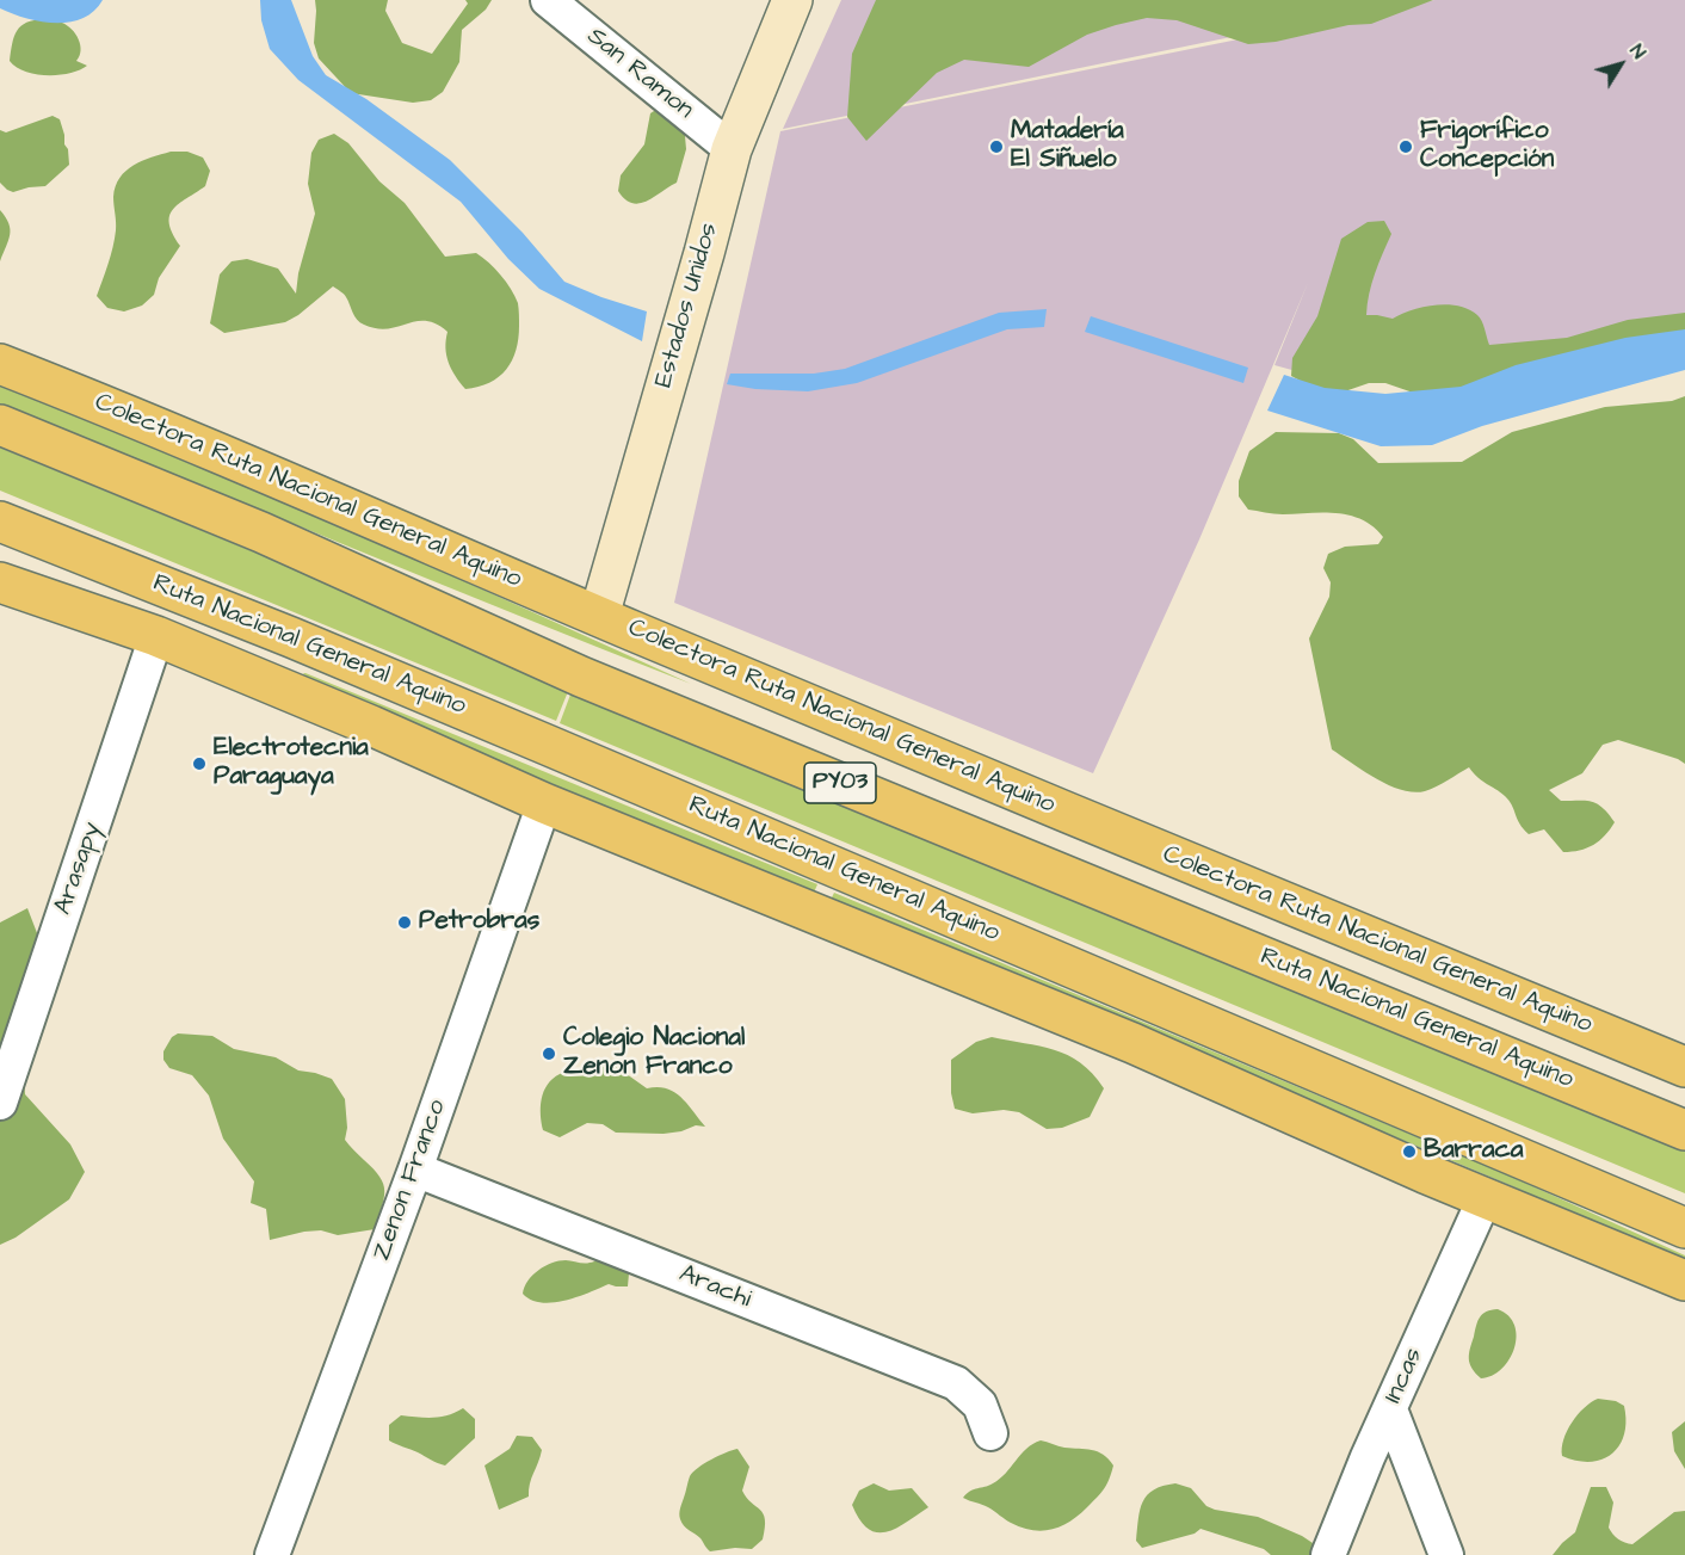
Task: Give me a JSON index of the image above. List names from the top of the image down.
{
  "streets": {
    "main road": ["Colectora Ruta Nacional General Aquino", "Ruta Nacional General Aquino", "PY03"],
    "street": [
      "San Ramon",
      "Estados Unidos",
      "Arasapy",
      "Zenon Franco",
      "Arachi",
      "Incas"
    ]
  },
  "crossings": [
    ["San Ramon", "Estados Unidos"],
    ["Estados Unidos", "Colectora Ruta Nacional General Aquino"],
    ["Zenon Franco", "Arachi"]
  ],
  "places": [
    "Matadería El Siñuelo",
    "Frigorífico Concepción",
    "Electrotecnia Paraguaya",
    "Petrobras",
    "Colegio Nacional Zenon Franco",
    "Barraca"
  ],
  "north": "top right"
}
